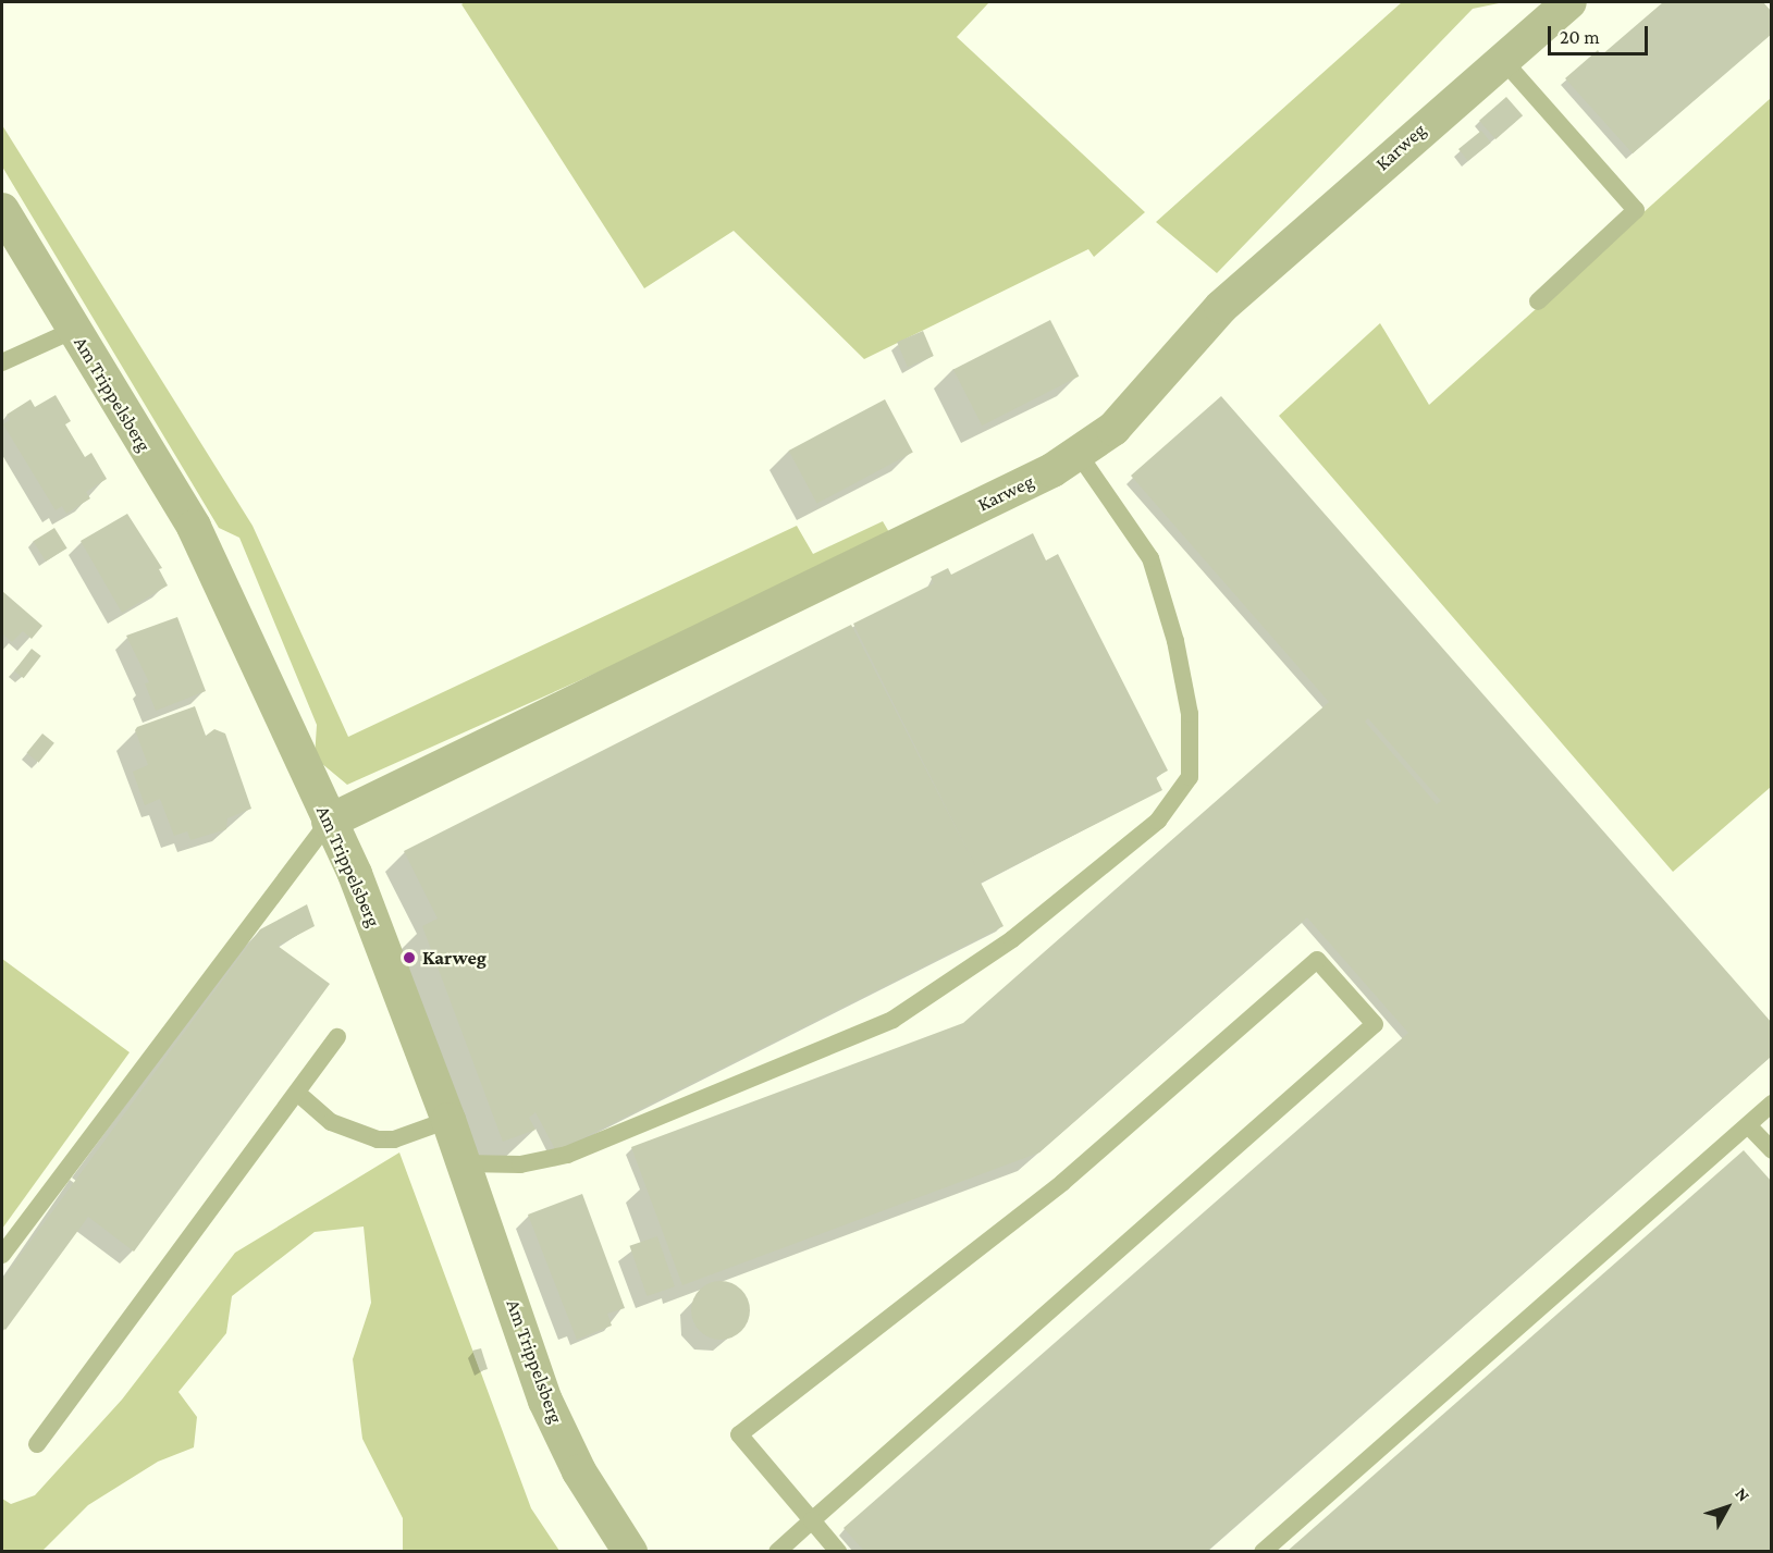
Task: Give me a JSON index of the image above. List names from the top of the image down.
{
  "streets": {
    "street": ["Karweg", "Am Trippelsberg"]
  },
  "crossings": [
    ["Karweg", "Am Trippelsberg"]
  ],
  "places": ["Karweg"],
  "scale_bar": "20 m",
  "north": "top right"
}
